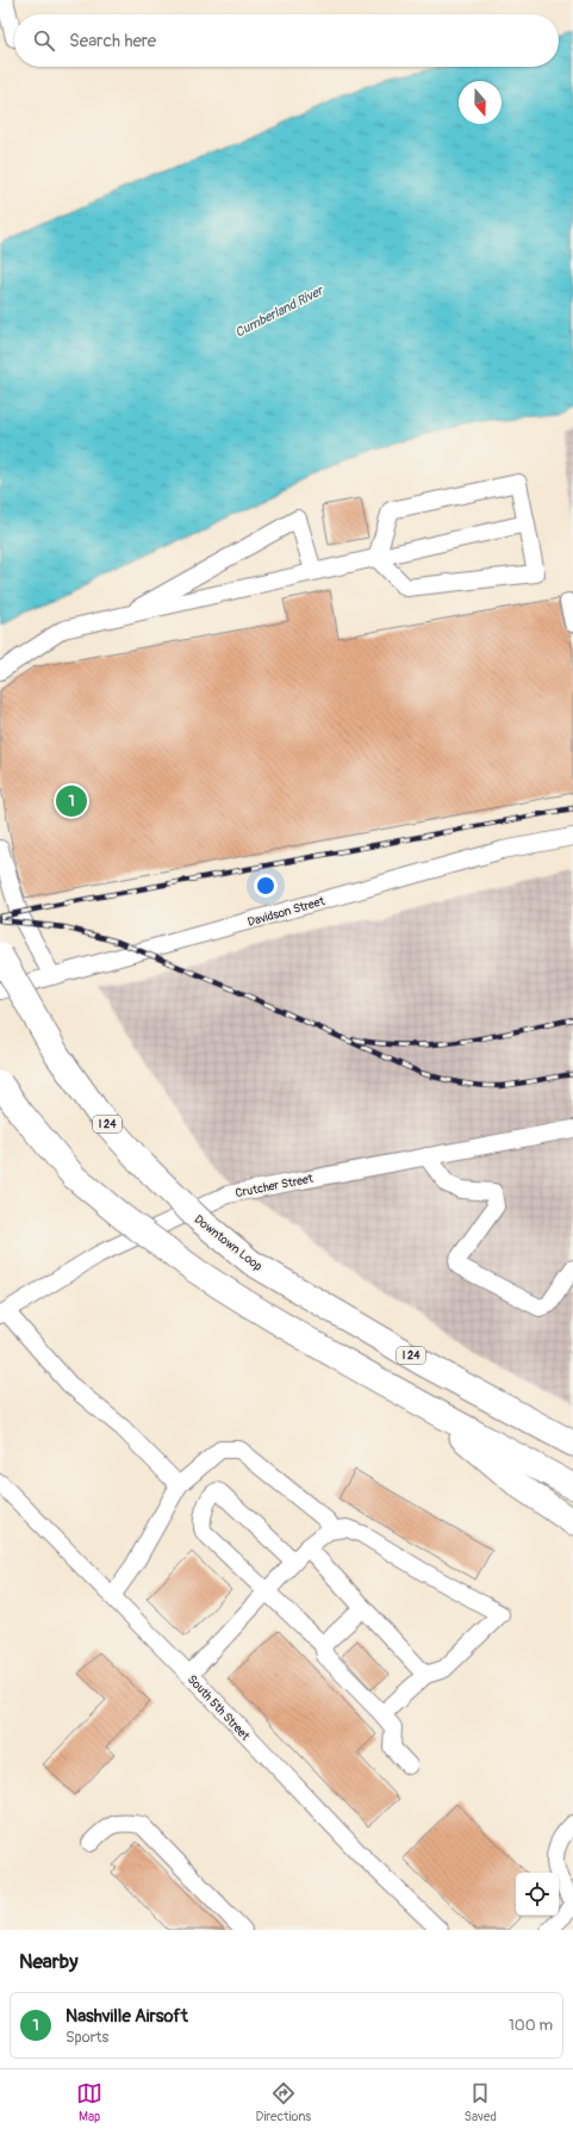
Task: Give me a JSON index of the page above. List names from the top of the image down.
{
  "streets": {
    "highway": ["I 24", "Downtown Loop"],
    "street": ["Davidson Street", "Crutcher Street", "South 5th Street"]
  },
  "water": ["Cumberland River"],
  "north": "bottom",
  "page": {
    "search": "Search here",
    "pins": "1",
    "heading": "Nearby",
    "list": [
      {
        "mark": "1",
        "name": "Nashville Airsoft",
        "note": "Sports",
        "value": "100 m"
      }
    ],
    "nav": ["Map", "Directions", "Saved"]
  }
}
